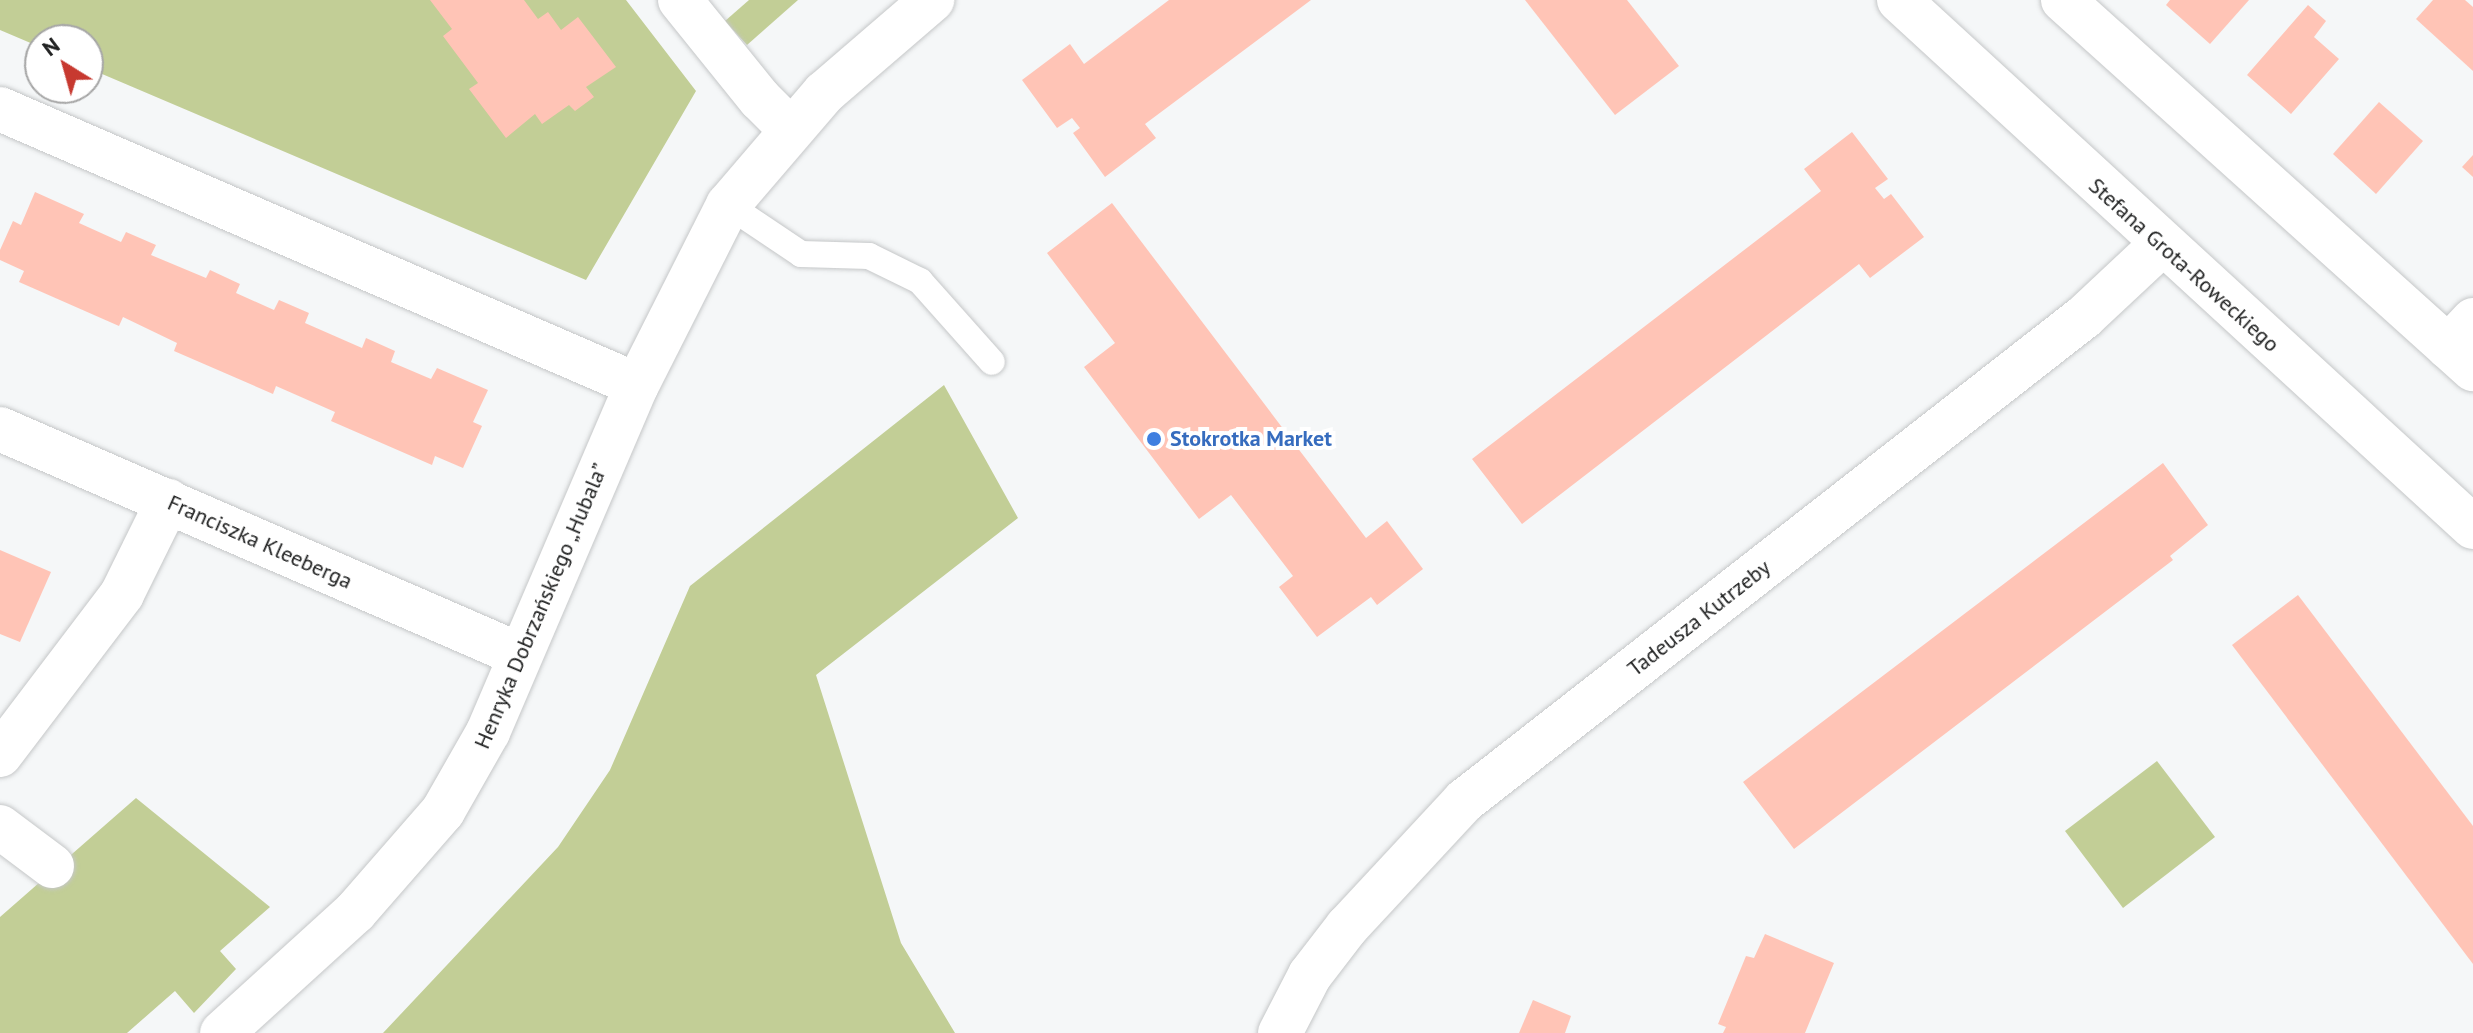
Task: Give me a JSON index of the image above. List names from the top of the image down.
{
  "streets": {
    "street": [
      "Stefana Grota-Roweckiego",
      "Franciszka Kleeberga",
      "Henryka Dobrzańskiego „Hubala”",
      "Tadeusza Kutrzeby"
    ]
  },
  "crossings": [
    ["Stefana Grota-Roweckiego", "Tadeusza Kutrzeby"],
    ["Franciszka Kleeberga", "Henryka Dobrzańskiego „Hubala”"]
  ],
  "places": ["Stokrotka Market"],
  "north": "top left"
}
